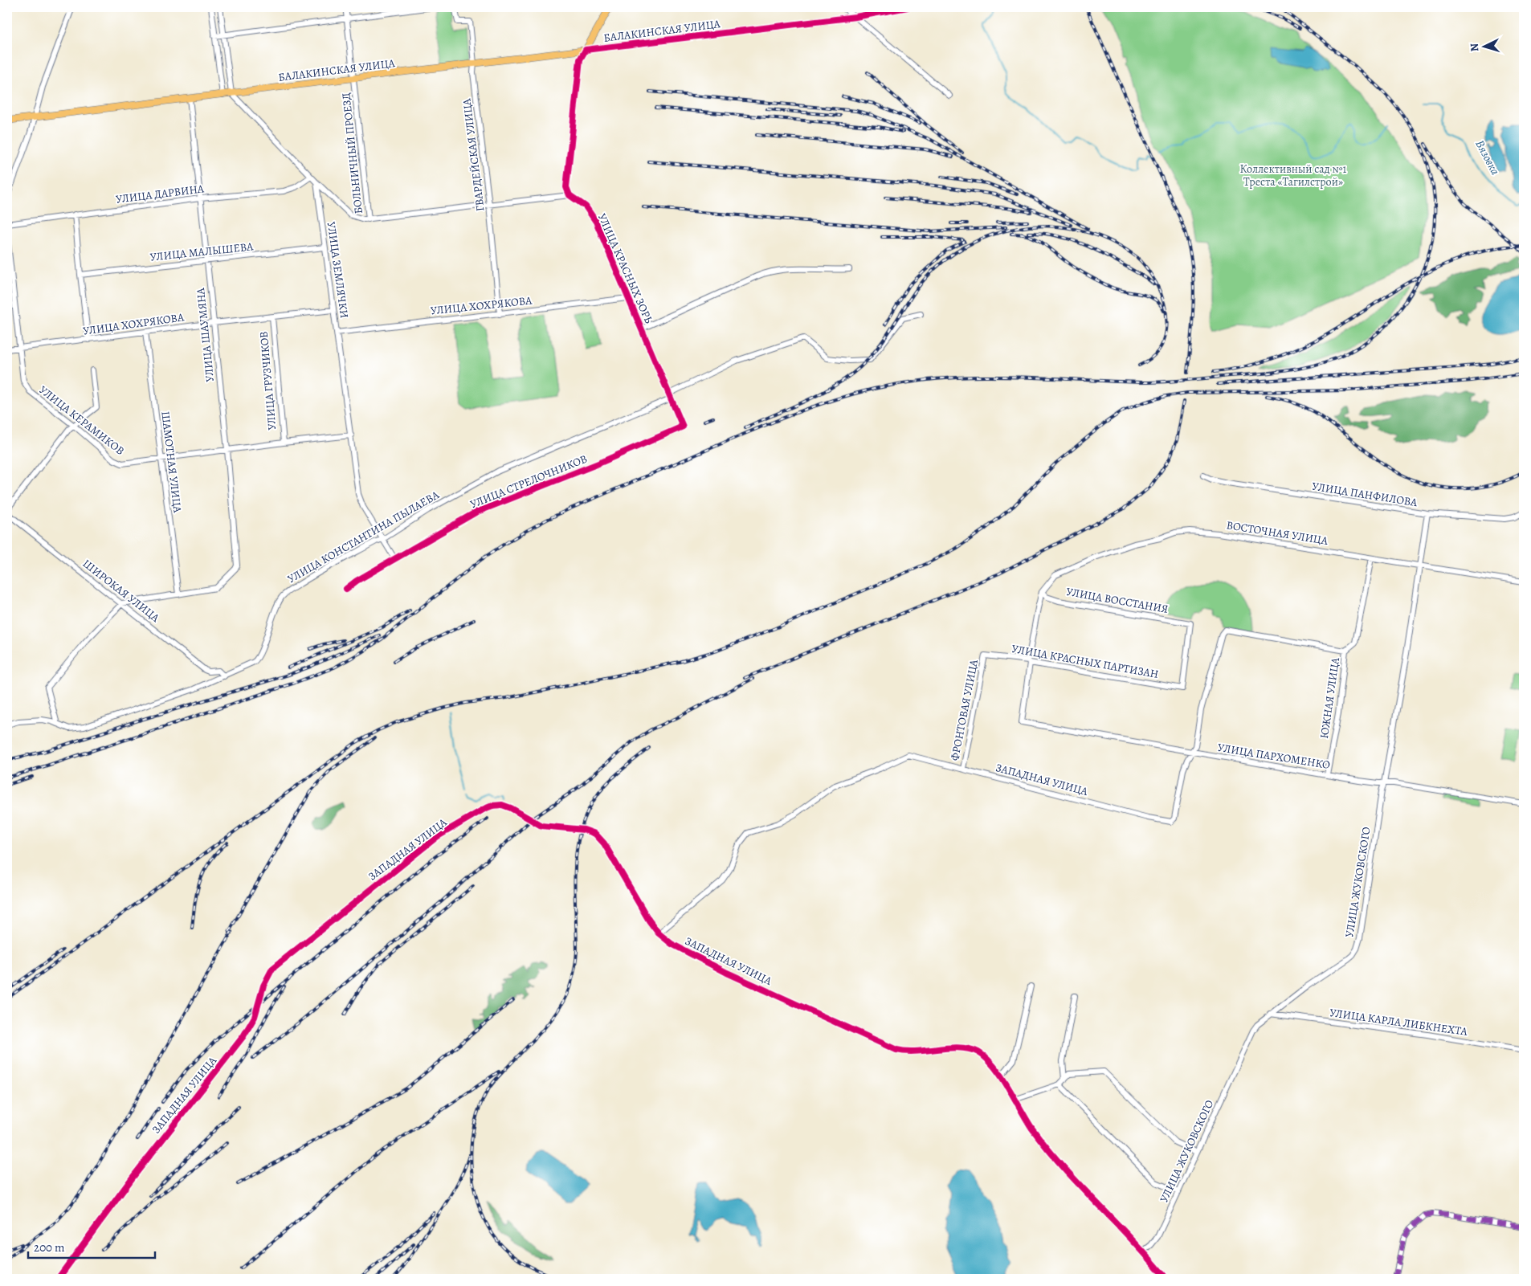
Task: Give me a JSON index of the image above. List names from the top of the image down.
{
  "streets": {
    "main road": ["БАЛАКИНСКАЯ УЛИЦА"],
    "street": [
      "БОЛЬНИЧНЫЙ ПРОЕЗД",
      "ГВАРДЕЙСКАЯ УЛИЦА",
      "УЛИЦА ДАРВИНА",
      "УЛИЦА МАЛЫШЕВА",
      "УЛИЦА КРАСНЫХ ЗОРЬ",
      "УЛИЦА ЗЕМЛЯЧКИ",
      "УЛИЦА ХОХРЯКОВА",
      "УЛИЦА ШАУМЯНА",
      "УЛИЦА ГРУЗЧИКОВ",
      "УЛИЦА КЕРАМИКОВ",
      "ШАМОТНАЯ УЛИЦА",
      "УЛИЦА СТРЕЛОЧНИКОВ",
      "УЛИЦА ПАНФИЛОВА",
      "ВОСТОЧНАЯ УЛИЦА",
      "УЛИЦА КОНСТАНТИНА ПЫЛАЕВА",
      "ШИРОКАЯ УЛИЦА",
      "УЛИЦА ВОССТАНИЯ",
      "УЛИЦА КРАСНЫХ ПАРТИЗАН",
      "ЮЖНАЯ УЛИЦА",
      "ФРОНТОВАЯ УЛИЦА",
      "УЛИЦА ПАРХОМЕНКО",
      "ЗАПАДНАЯ УЛИЦА",
      "УЛИЦА ЖУКОВСКОГО",
      "УЛИЦА КАРЛА ЛИБКНЕХТА"
    ]
  },
  "crossings": [
    ["БАЛАКИНСКАЯ УЛИЦА", "БОЛЬНИЧНЫЙ ПРОЕЗД"],
    ["БАЛАКИНСКАЯ УЛИЦА", "ГВАРДЕЙСКАЯ УЛИЦА"],
    ["БАЛАКИНСКАЯ УЛИЦА", "УЛИЦА ШАУМЯНА"],
    ["ГВАРДЕЙСКАЯ УЛИЦА", "УЛИЦА ХОХРЯКОВА"],
    ["УЛИЦА ДАРВИНА", "УЛИЦА ШАУМЯНА"],
    ["УЛИЦА МАЛЫШЕВА", "УЛИЦА ЗЕМЛЯЧКИ"],
    ["УЛИЦА МАЛЫШЕВА", "УЛИЦА ШАУМЯНА"],
    ["УЛИЦА КРАСНЫХ ЗОРЬ", "УЛИЦА ХОХРЯКОВА"],
    ["УЛИЦА КРАСНЫХ ЗОРЬ", "УЛИЦА СТРЕЛОЧНИКОВ"],
    ["УЛИЦА КРАСНЫХ ЗОРЬ", "УЛИЦА КОНСТАНТИНА ПЫЛАЕВА"],
    ["УЛИЦА ЗЕМЛЯЧКИ", "УЛИЦА ХОХРЯКОВА"],
    ["УЛИЦА ЗЕМЛЯЧКИ", "УЛИЦА КЕРАМИКОВ"],
    ["УЛИЦА ЗЕМЛЯЧКИ", "УЛИЦА СТРЕЛОЧНИКОВ"],
    ["УЛИЦА ЗЕМЛЯЧКИ", "УЛИЦА КОНСТАНТИНА ПЫЛАЕВА"],
    ["УЛИЦА ХОХРЯКОВА", "УЛИЦА ШАУМЯНА"],
    ["УЛИЦА ХОХРЯКОВА", "УЛИЦА ГРУЗЧИКОВ"],
    ["УЛИЦА ХОХРЯКОВА", "УЛИЦА КЕРАМИКОВ"],
    ["УЛИЦА ХОХРЯКОВА", "ШАМОТНАЯ УЛИЦА"],
    ["УЛИЦА ШАУМЯНА", "УЛИЦА КЕРАМИКОВ"],
    ["УЛИЦА ШАУМЯНА", "ШАМОТНАЯ УЛИЦА"],
    ["УЛИЦА ГРУЗЧИКОВ", "УЛИЦА КЕРАМИКОВ"],
    ["УЛИЦА КЕРАМИКОВ", "ШАМОТНАЯ УЛИЦА"],
    ["УЛИЦА ПАНФИЛОВА", "УЛИЦА ЖУКОВСКОГО"],
    ["ВОСТОЧНАЯ УЛИЦА", "УЛИЦА ВОССТАНИЯ"],
    ["ВОСТОЧНАЯ УЛИЦА", "ЮЖНАЯ УЛИЦА"],
    ["ВОСТОЧНАЯ УЛИЦА", "УЛИЦА ЖУКОВСКОГО"],
    ["УЛИЦА КОНСТАНТИНА ПЫЛАЕВА", "ШИРОКАЯ УЛИЦА"],
    ["УЛИЦА ВОССТАНИЯ", "УЛИЦА КРАСНЫХ ПАРТИЗАН"],
    ["УЛИЦА КРАСНЫХ ПАРТИЗАН", "ФРОНТОВАЯ УЛИЦА"],
    ["УЛИЦА КРАСНЫХ ПАРТИЗАН", "УЛИЦА ПАРХОМЕНКО"],
    ["ЮЖНАЯ УЛИЦА", "УЛИЦА ПАРХОМЕНКО"],
    ["ФРОНТОВАЯ УЛИЦА", "ЗАПАДНАЯ УЛИЦА"],
    ["УЛИЦА ПАРХОМЕНКО", "ЗАПАДНАЯ УЛИЦА"],
    ["УЛИЦА ПАРХОМЕНКО", "УЛИЦА ЖУКОВСКОГО"],
    ["ЗАПАДНАЯ УЛИЦА", "УЛИЦА ЖУКОВСКОГО"],
    ["УЛИЦА ЖУКОВСКОГО", "УЛИЦА КАРЛА ЛИБКНЕХТА"]
  ],
  "water": ["Вязовка"],
  "parks": ["Коллективный сад №1 Треста «Тагилстрой»"],
  "scale_bar": "200 m",
  "north": "left"
}
